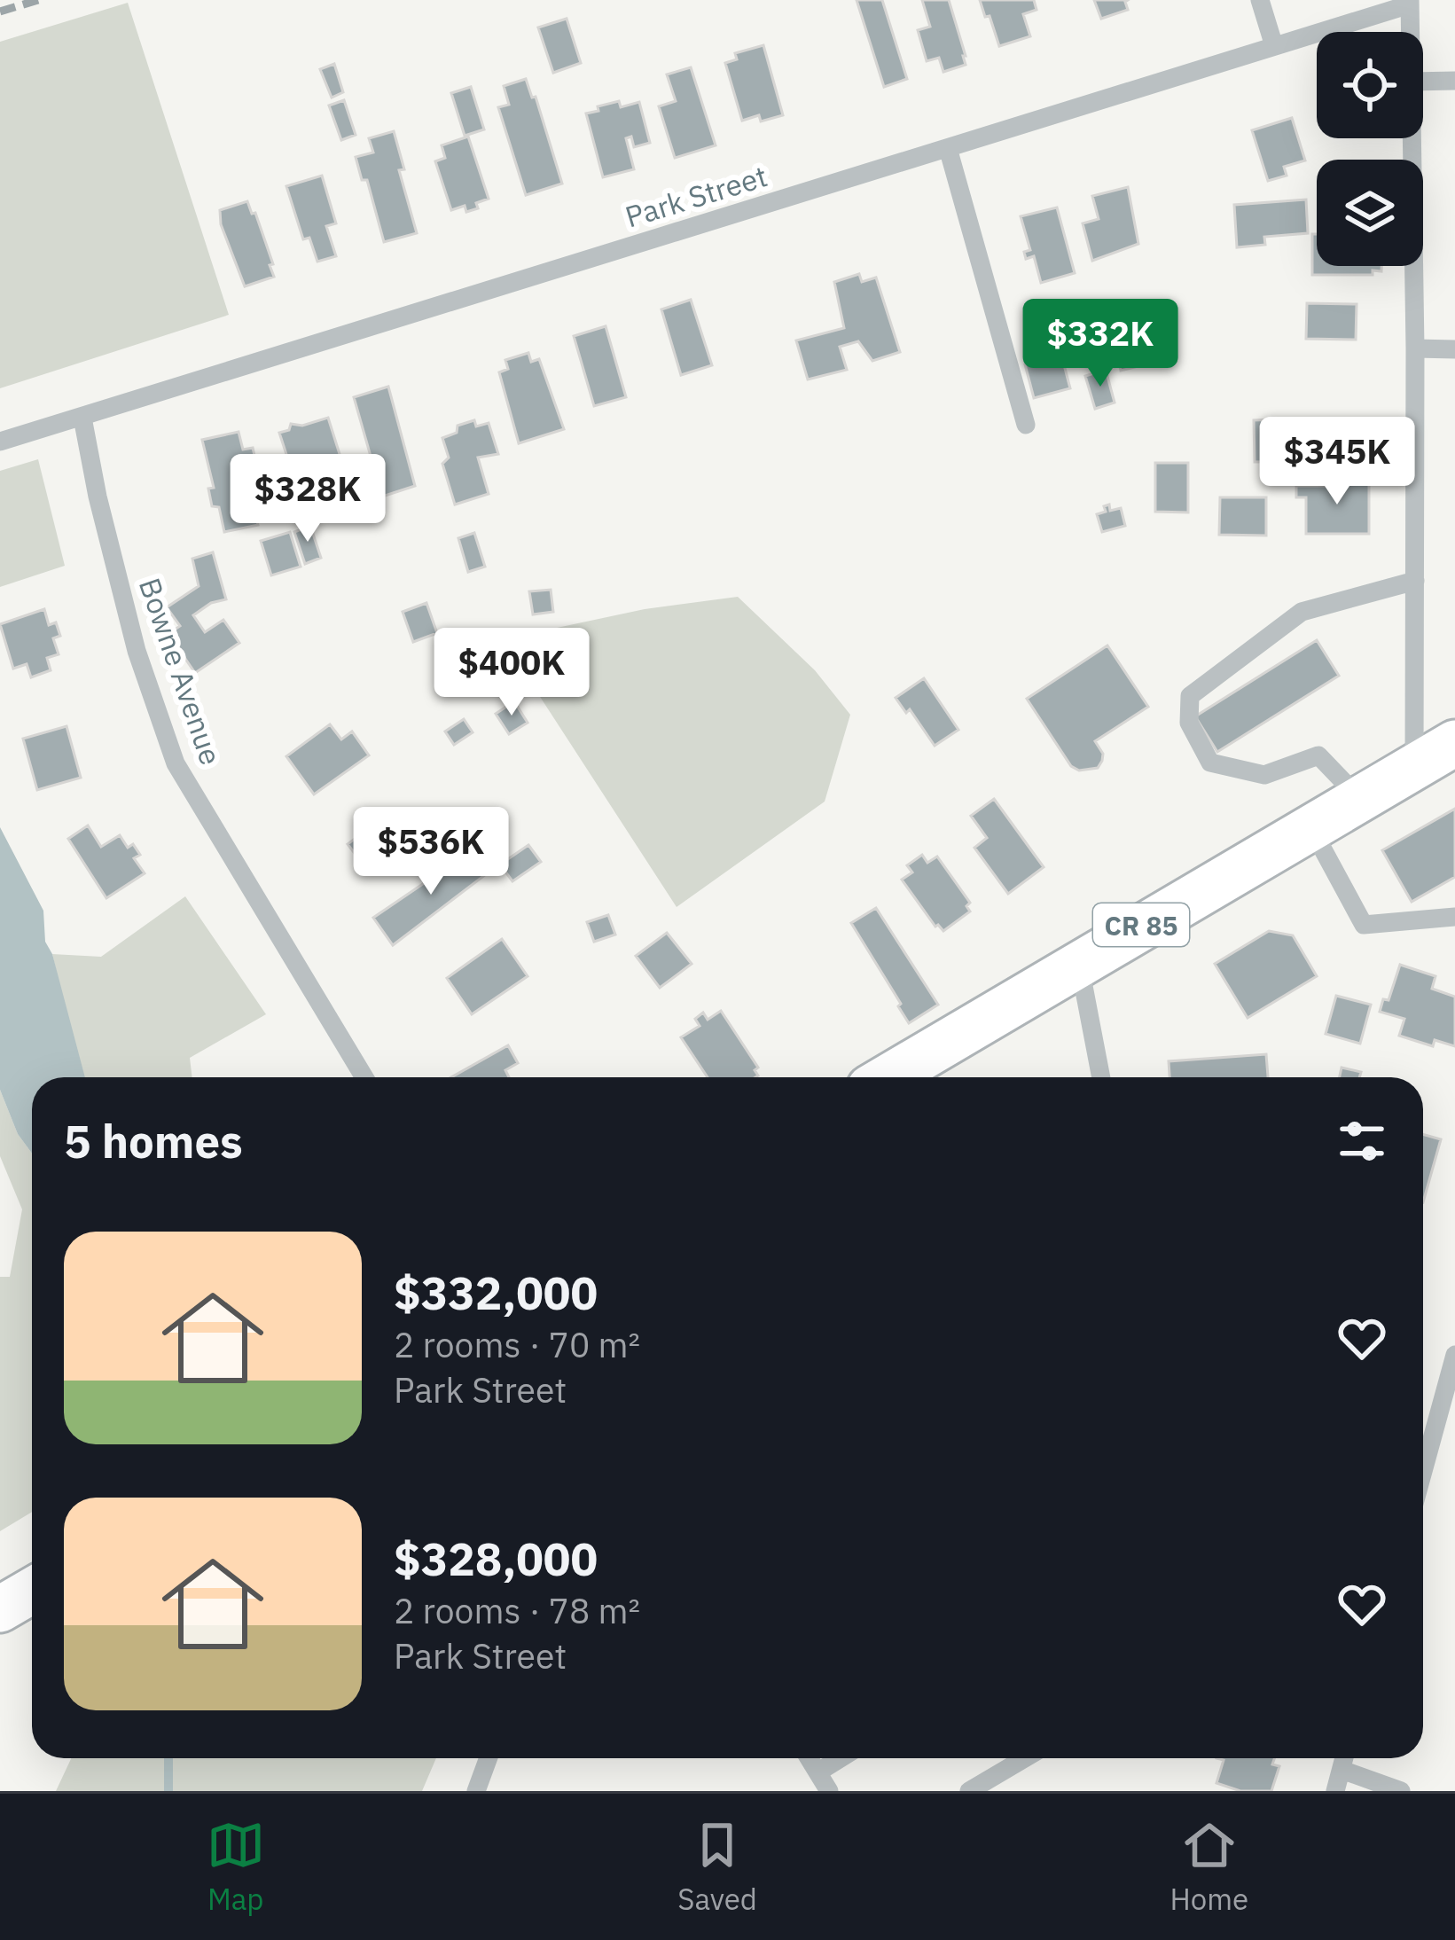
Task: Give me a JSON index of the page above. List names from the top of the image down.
{
  "streets": {
    "main road": ["CR 85"],
    "street": ["Park Street", "Bowne Avenue"]
  },
  "crossings": [
    ["Park Street", "Bowne Avenue"]
  ],
  "page": {
    "price": [
      "$332K",
      "$345K",
      "$328K",
      "$400K",
      "$536K"
    ],
    "heading": "5 homes",
    "list": [
      {
        "name": "$332,000",
        "note": "2 rooms · 70 m² · Park Street"
      },
      {
        "name": "$328,000",
        "note": "2 rooms · 78 m² · Park Street"
      }
    ],
    "tabs": ["Map", "Saved", "Home"]
  }
}
